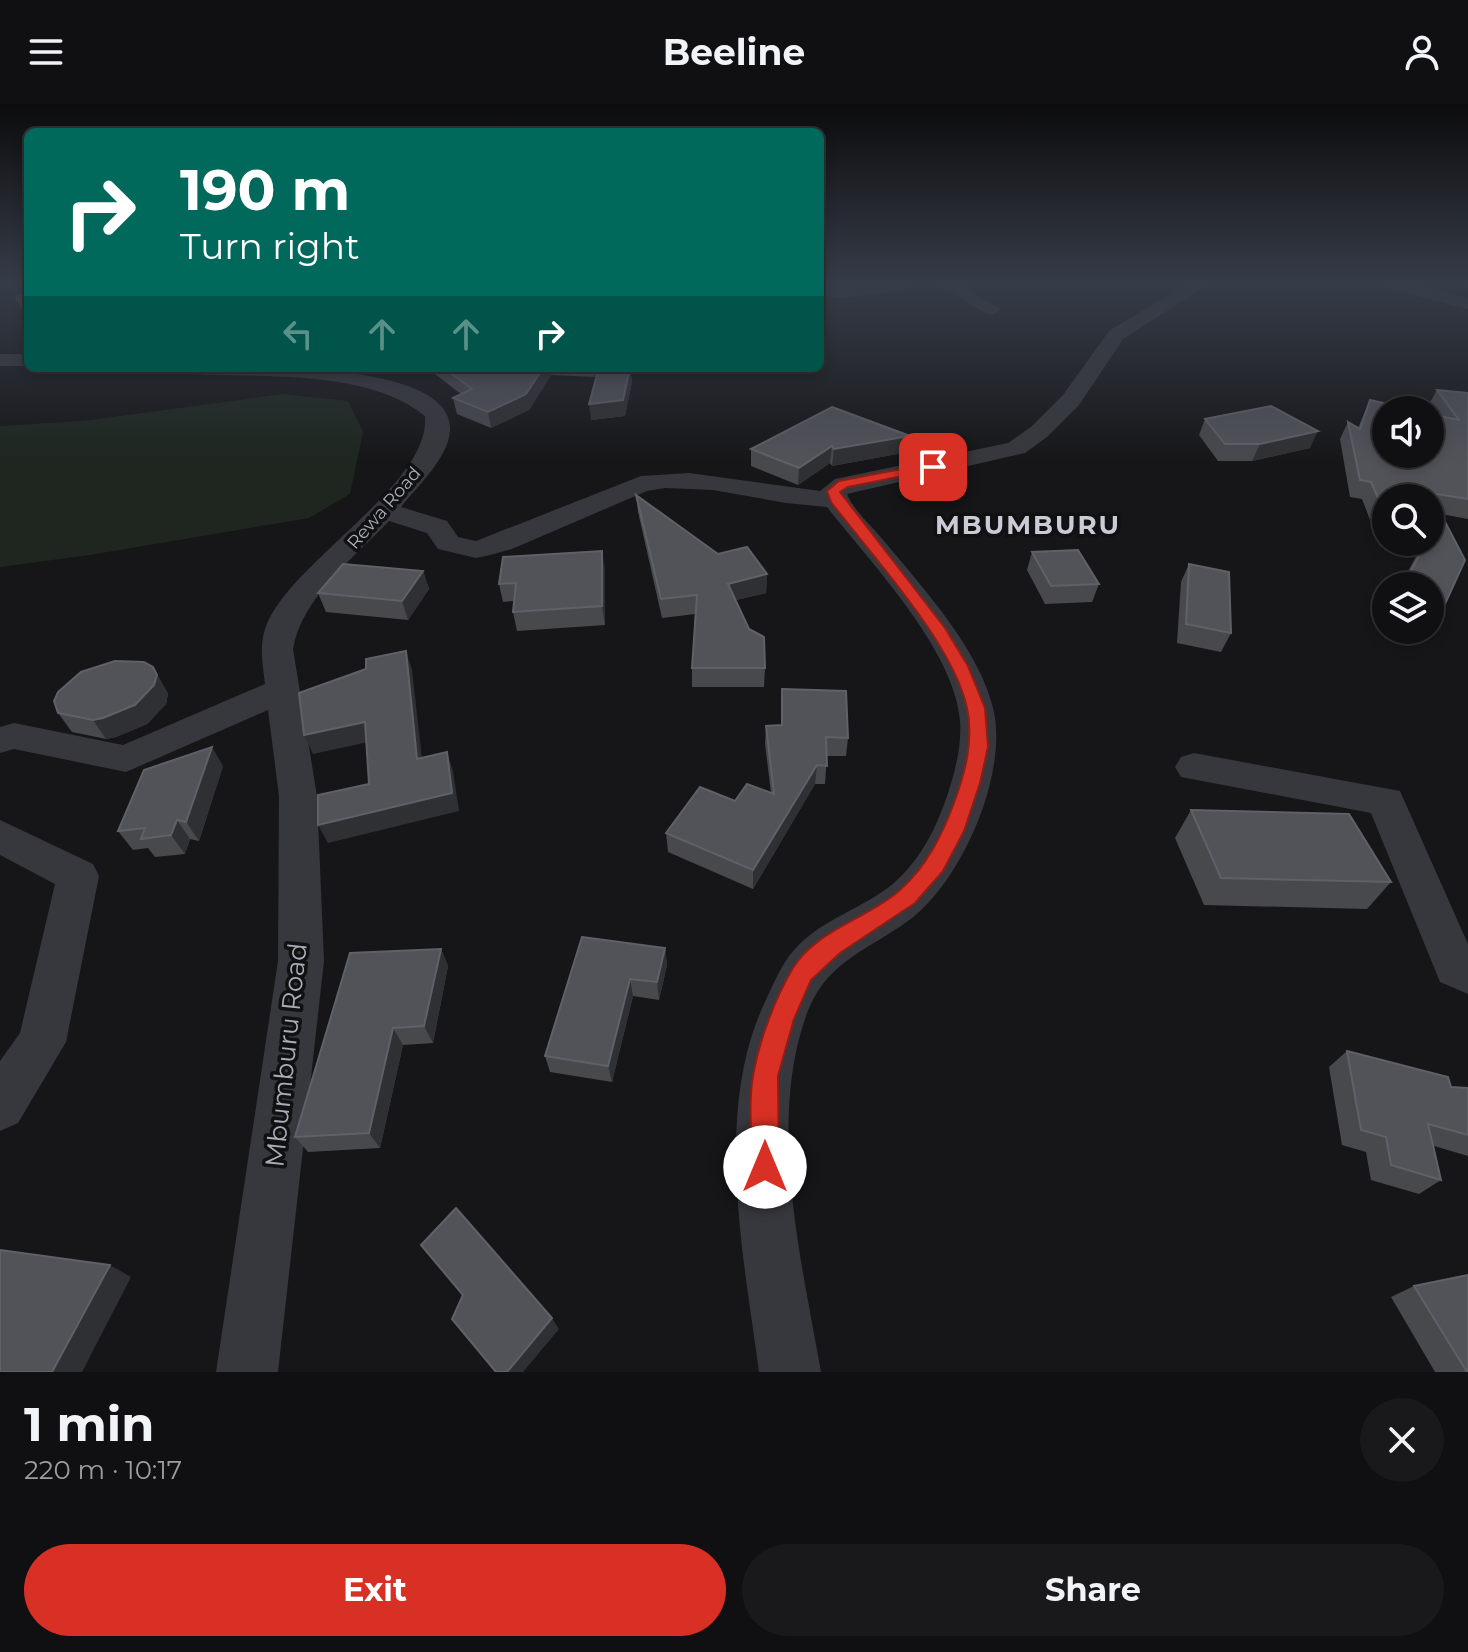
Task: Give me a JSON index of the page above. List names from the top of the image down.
{
  "streets": {
    "street": ["Rewa Road", "Mbumburu Road"]
  },
  "crossings": [
    ["Rewa Road", "Mbumburu Road"]
  ],
  "districts": ["MBUMBURU"],
  "page": {
    "header": "Beeline",
    "turn": ["190 m", "Turn right"],
    "heading": ["1 min", "220 m · 10:17"],
    "buttons": ["Exit", "Share"]
  }
}
